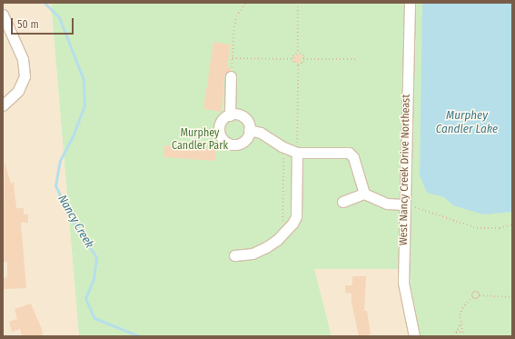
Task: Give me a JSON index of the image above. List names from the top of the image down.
{
  "streets": {
    "street": ["West Nancy Creek Drive Northeast"]
  },
  "water": ["Murphey Candler Lake", "Nancy Creek"],
  "parks": ["Murphey Candler Park"],
  "scale_bar": "50 m"
}
